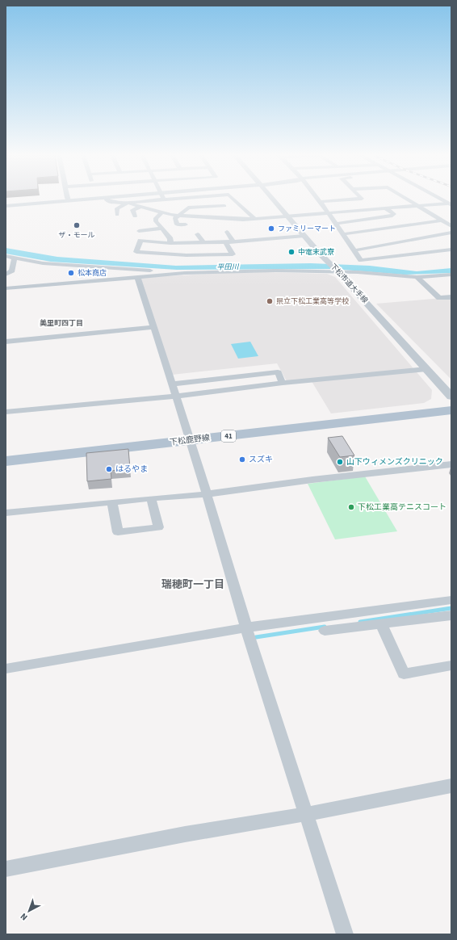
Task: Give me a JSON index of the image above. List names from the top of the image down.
{
  "streets": {
    "main road": ["41", "下松鹿野線"],
    "street": ["下松市道大手線"]
  },
  "districts": ["美里町四丁目", "瑞穂町一丁目"],
  "water": ["平田川"],
  "places": [
    "ザ・モール",
    "ファミリーマート",
    "中電末武寮",
    "松本商店",
    "県立下松工業高等学校",
    "スズキ",
    "山下ウィメンズクリニック",
    "はるやま",
    "下松工業高テニスコート"
  ],
  "north": "bottom left"
}
